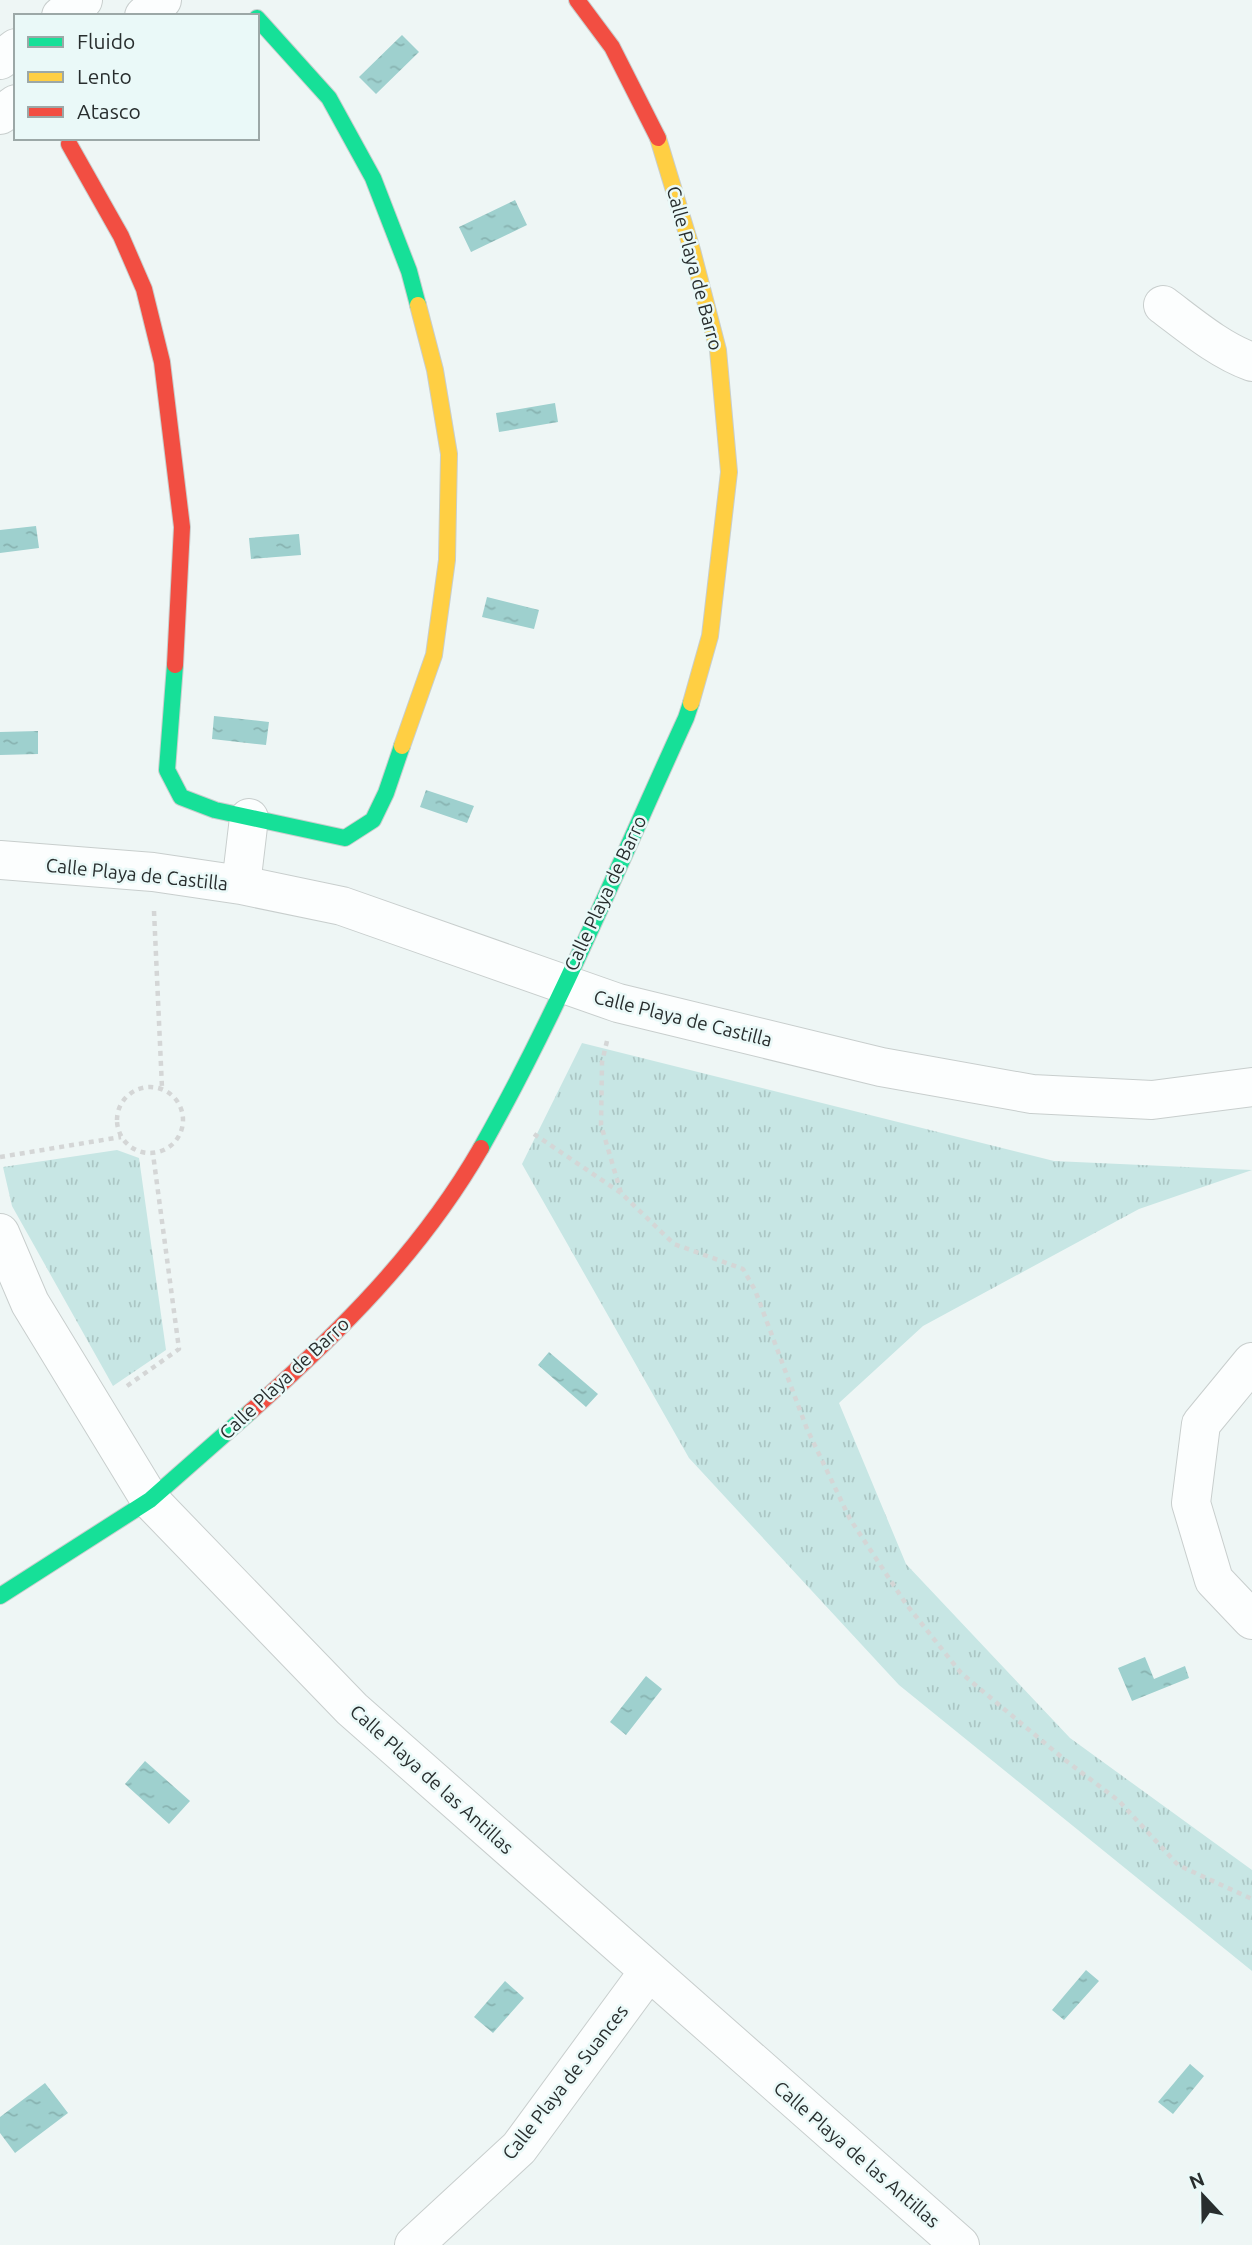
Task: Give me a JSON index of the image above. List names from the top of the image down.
{
  "streets": {
    "street": [
      "Calle Playa de Barro",
      "Calle Playa de Castilla",
      "Calle Playa de las Antillas",
      "Calle Playa de Suances"
    ]
  },
  "crossings": [
    ["Calle Playa de Barro", "Calle Playa de Castilla"],
    ["Calle Playa de Barro", "Calle Playa de las Antillas"],
    ["Calle Playa de las Antillas", "Calle Playa de Suances"]
  ],
  "legend": ["Fluido", "Lento", "Atasco"],
  "north": "top"
}
